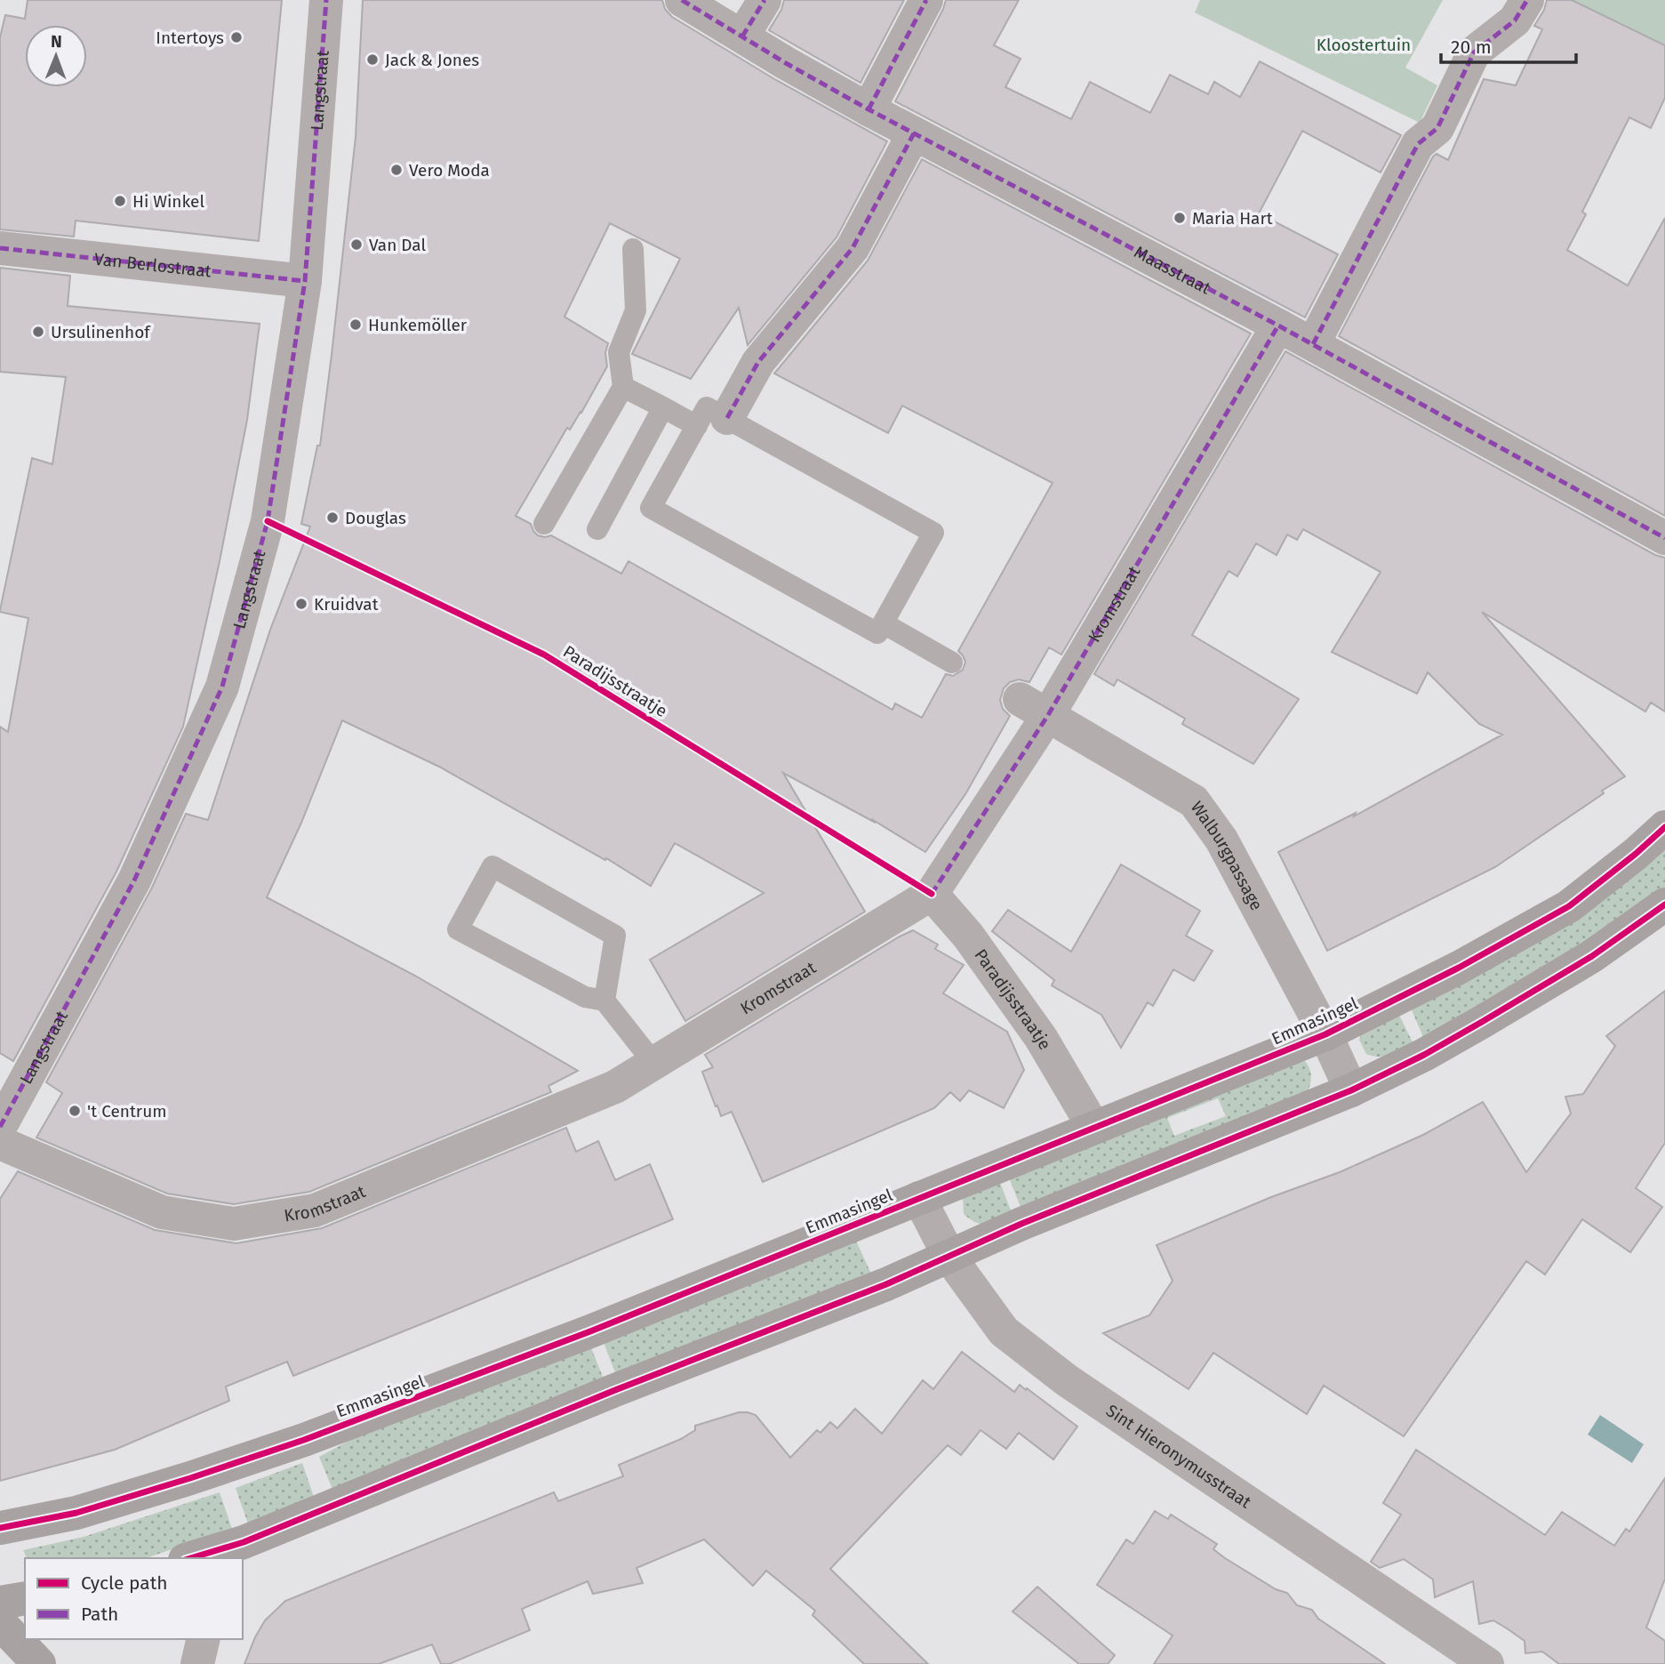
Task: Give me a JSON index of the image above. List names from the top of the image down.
{
  "streets": {
    "street": [
      "Langstraat",
      "Van Berlostraat",
      "Maasstraat",
      "Kromstraat",
      "Paradijsstraatje",
      "Walburgpassage",
      "Emmasingel",
      "Sint Hieronymusstraat"
    ]
  },
  "crossings": [
    ["Langstraat", "Van Berlostraat"],
    ["Maasstraat", "Kromstraat"],
    ["Kromstraat", "Paradijsstraatje"],
    ["Kromstraat", "Walburgpassage"],
    ["Paradijsstraatje", "Emmasingel"],
    ["Walburgpassage", "Emmasingel"],
    ["Emmasingel", "Sint Hieronymusstraat"]
  ],
  "parks": ["Kloostertuin"],
  "places": [
    "Intertoys",
    "Jack & Jones",
    "Vero Moda",
    "Hi Winkel",
    "Maria Hart",
    "Van Dal",
    "Hunkemöller",
    "Ursulinenhof",
    "Douglas",
    "Kruidvat",
    "'t Centrum"
  ],
  "legend": ["Cycle path", "Path"],
  "scale_bar": "20 m",
  "north": "top"
}
